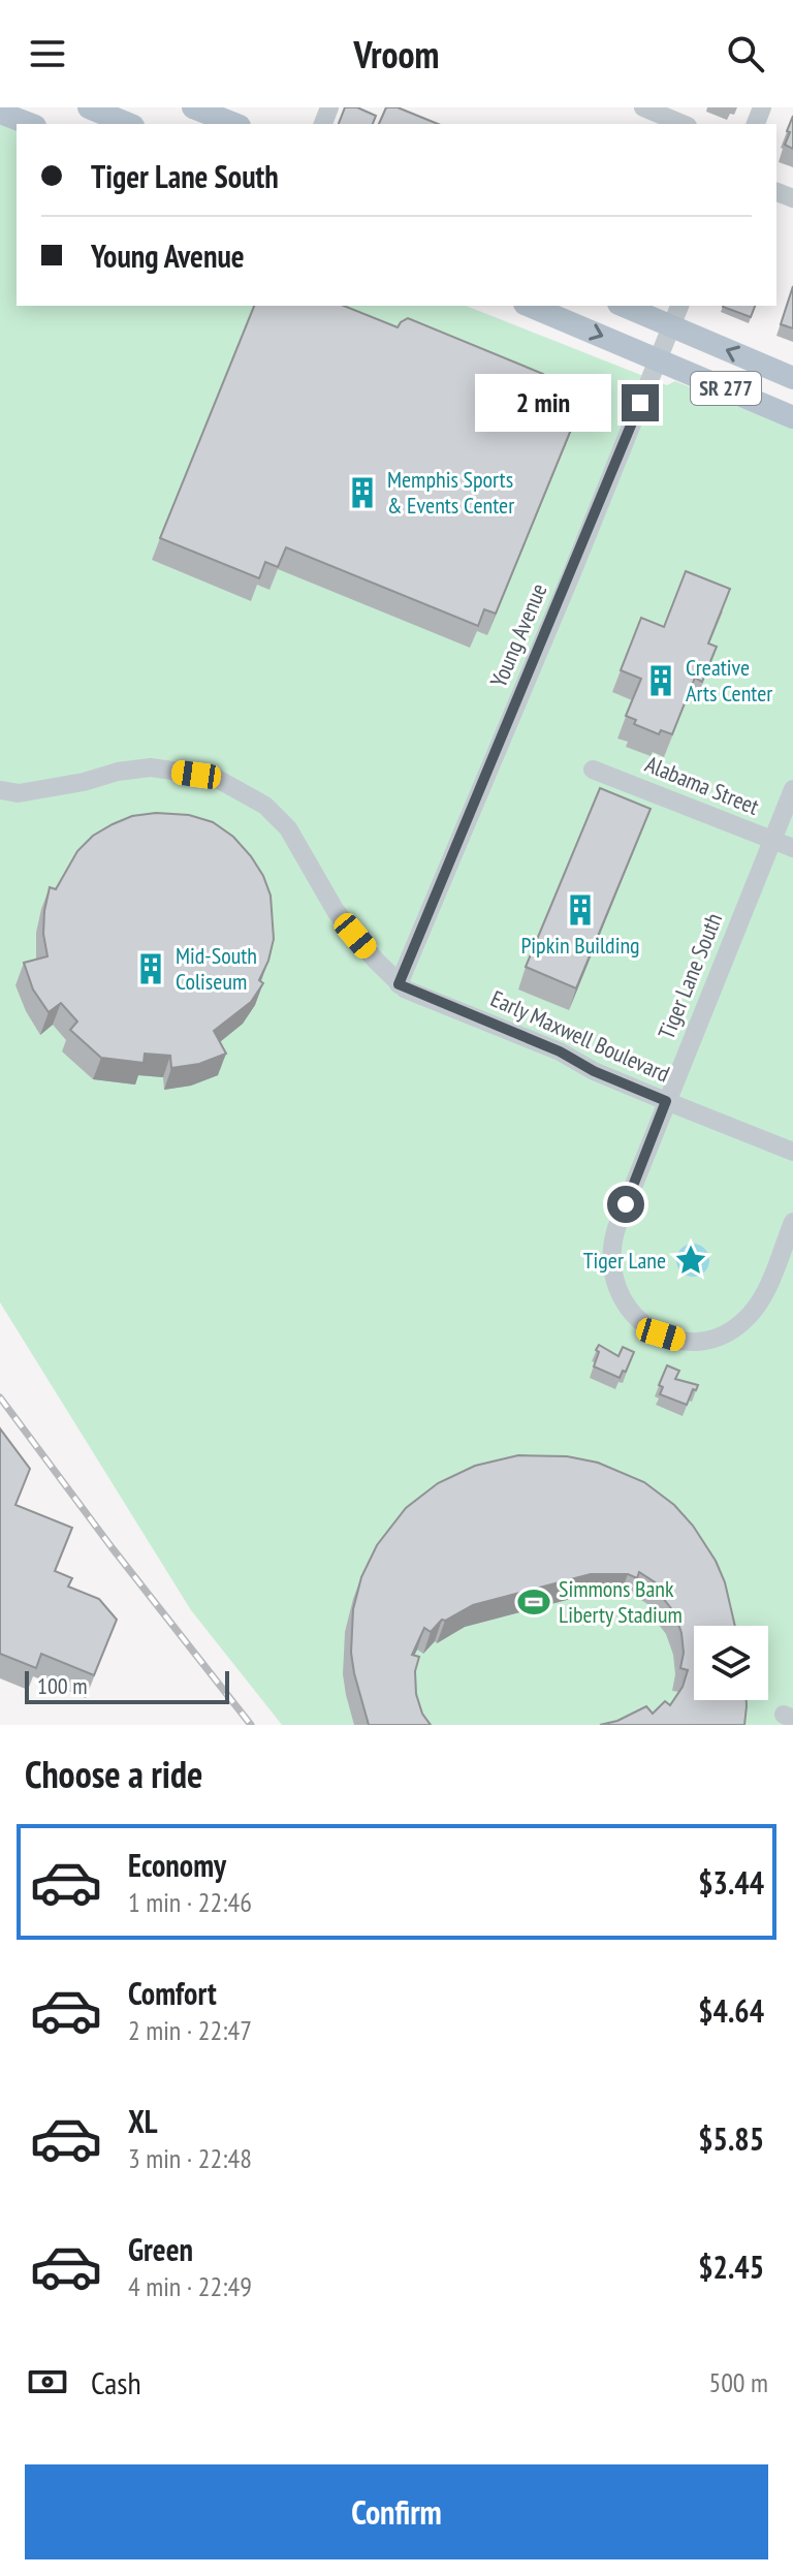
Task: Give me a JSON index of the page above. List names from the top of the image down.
{
  "streets": {
    "main road": ["SR 277"],
    "street": [
      "Young Avenue",
      "Alabama Street",
      "Tiger Lane South",
      "Early Maxwell Boulevard"
    ]
  },
  "crossings": [
    ["SR 277", "Young Avenue"],
    ["Young Avenue", "Early Maxwell Boulevard"],
    ["Alabama Street", "Tiger Lane South"],
    ["Tiger Lane South", "Early Maxwell Boulevard"]
  ],
  "places": {
    "building": [
      "Memphis Sports & Events Center",
      "Creative Arts Center",
      "Pipkin Building",
      "Mid-South Coliseum"
    ],
    "place": ["Tiger Lane"],
    "sports": ["Simmons Bank Liberty Stadium"]
  },
  "scale_bar": "100 m",
  "page": {
    "header": "Vroom",
    "banner": ["Tiger Lane South", "Young Avenue"],
    "bubble": "2 min",
    "scale": "100 m",
    "heading": "Choose a ride",
    "list": [
      {
        "name": "Economy",
        "note": "1 min · 22:46",
        "value": "$3.44"
      },
      {
        "name": "Comfort",
        "note": "2 min · 22:47",
        "value": "$4.64"
      },
      {
        "name": "XL",
        "note": "3 min · 22:48",
        "value": "$5.85"
      },
      {
        "name": "Green",
        "note": "4 min · 22:49",
        "value": "$2.45"
      }
    ],
    "pay": ["Cash", "500 m"],
    "buttons": "Confirm"
  }
}
